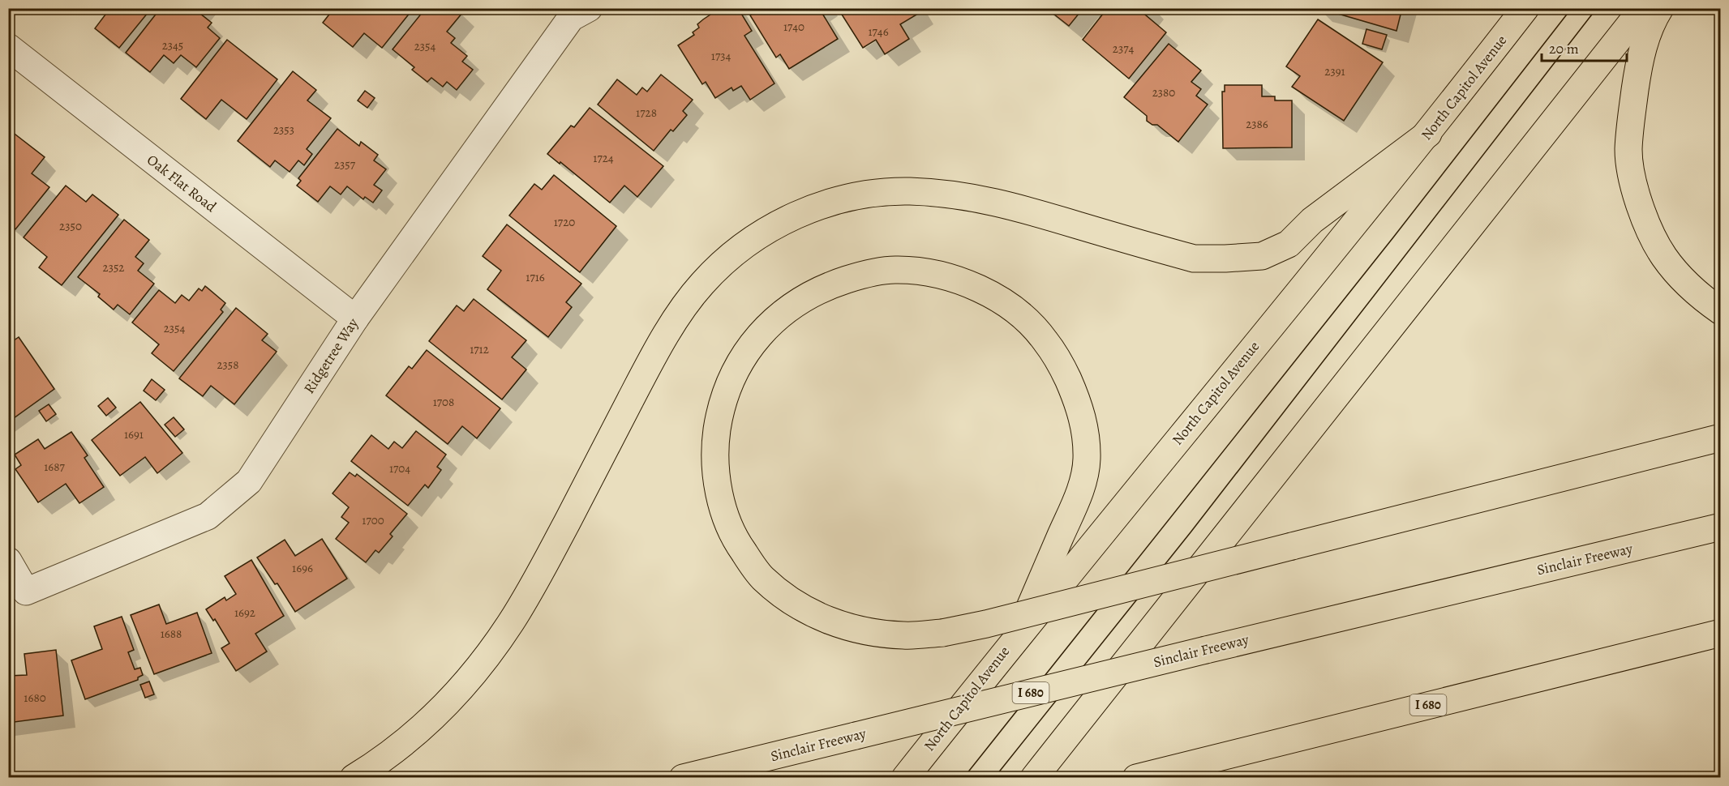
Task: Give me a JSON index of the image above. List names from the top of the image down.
{
  "streets": {
    "main road": ["North Capitol Avenue", "Sinclair Freeway", "I 680"],
    "street": ["Oak Flat Road", "Ridgetree Way"]
  },
  "crossings": [
    ["Oak Flat Road", "Ridgetree Way"]
  ],
  "house_numbers": [
    "1740",
    "1746",
    "2345",
    "2354",
    "2374",
    "1734",
    "2391",
    "2380",
    "1728",
    "2386",
    "2353",
    "1724",
    "2357",
    "1720",
    "2350",
    "2352",
    "1716",
    "2354",
    "1712",
    "2358",
    "1708",
    "1691",
    "1687",
    "1704",
    "1700",
    "1696",
    "1692",
    "1688",
    "1680"
  ],
  "scale_bar": "20 m"
}
